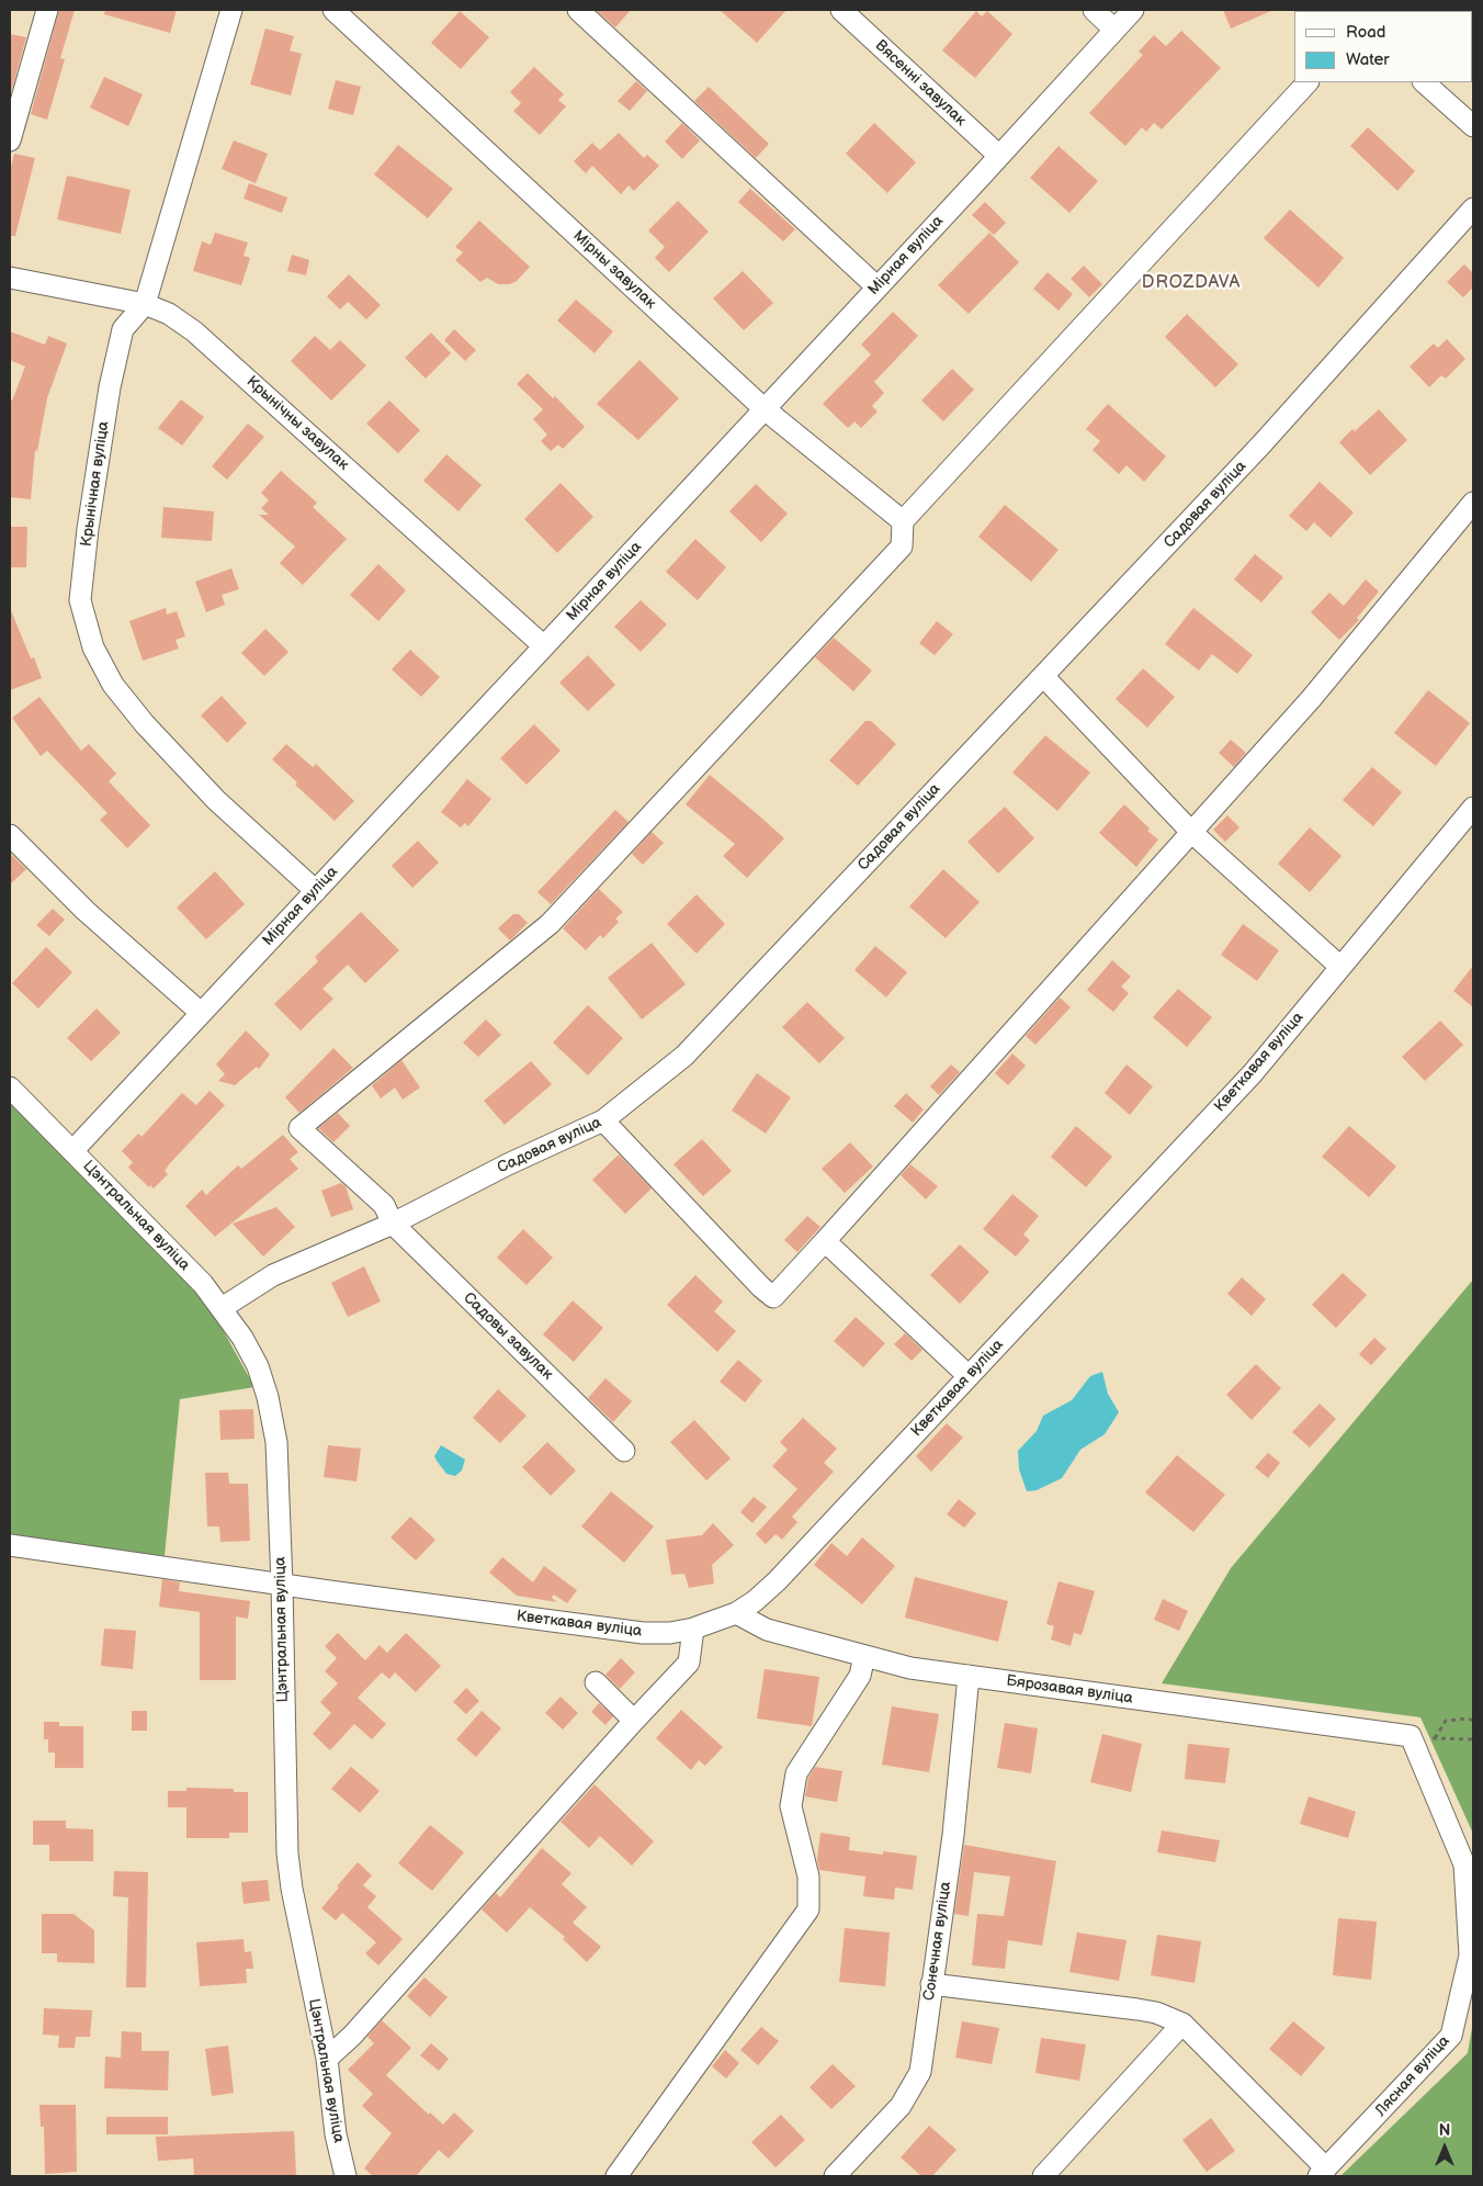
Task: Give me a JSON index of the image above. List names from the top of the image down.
{
  "streets": {
    "street": [
      "Вясенні завулак",
      "Мірная вуліца",
      "Мірны завулак",
      "Крынічны завулак",
      "Крынічная вуліца",
      "Садовая вуліца",
      "Кветкавая вуліца",
      "Цэнтральная вуліца",
      "Садовы завулак",
      "Бярозавая вуліца",
      "Сонечная вуліца",
      "Лясная вуліца"
    ]
  },
  "crossings": [
    ["Вясенні завулак", "Мірная вуліца"],
    ["Мірная вуліца", "Мірны завулак"],
    ["Мірная вуліца", "Крынічны завулак"],
    ["Мірная вуліца", "Крынічная вуліца"],
    ["Мірная вуліца", "Цэнтральная вуліца"],
    ["Мірны завулак", "Садовы завулак"],
    ["Крынічны завулак", "Крынічная вуліца"],
    ["Садовая вуліца", "Цэнтральная вуліца"],
    ["Садовая вуліца", "Садовы завулак"],
    ["Кветкавая вуліца", "Цэнтральная вуліца"],
    ["Кветкавая вуліца", "Бярозавая вуліца"],
    ["Бярозавая вуліца", "Сонечная вуліца"],
    ["Бярозавая вуліца", "Лясная вуліца"]
  ],
  "districts": ["DROZDAVA"],
  "legend": ["Road", "Water"],
  "north": "top"
}
